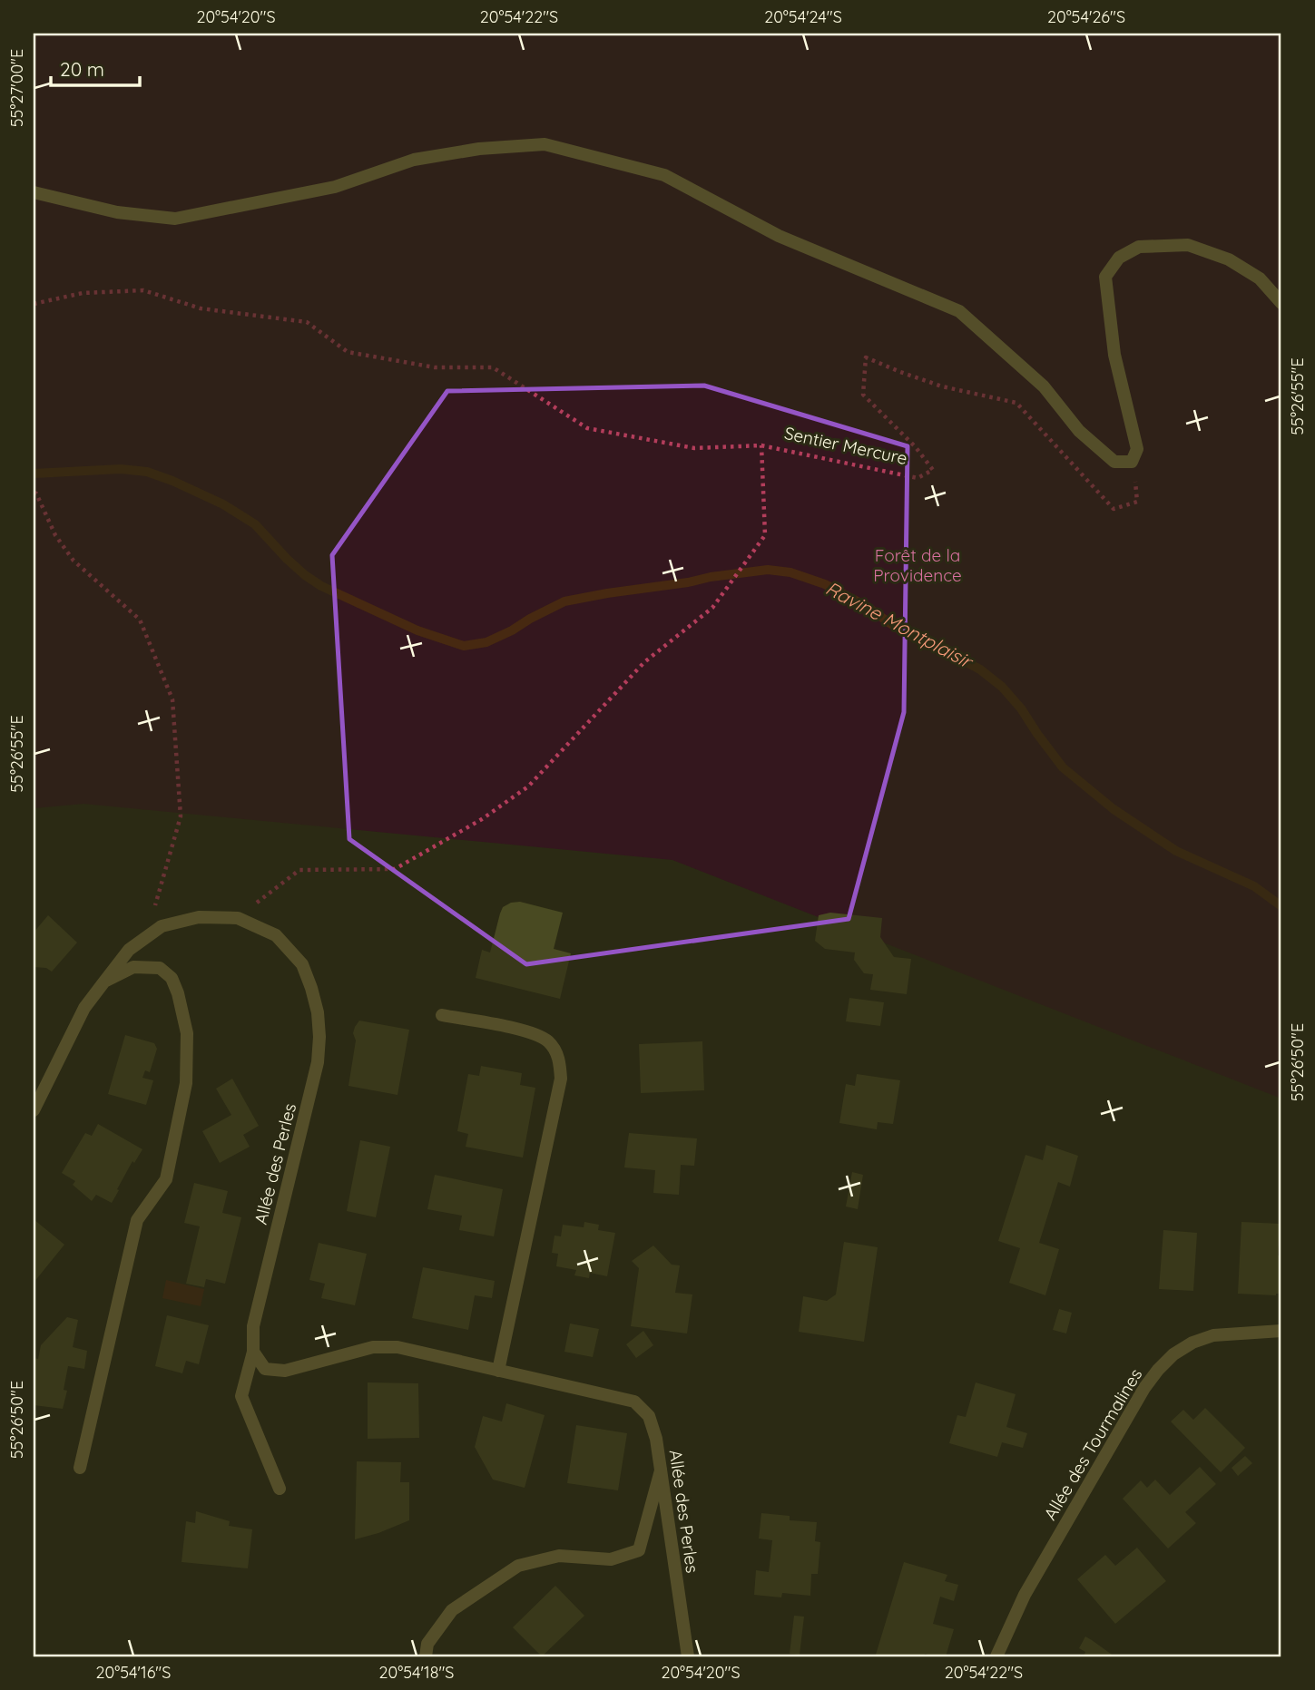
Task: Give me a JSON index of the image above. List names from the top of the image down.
{
  "streets": {
    "street": ["Allée des Perles", "Allée des Tourmalines"],
    "path": ["Sentier Mercure"]
  },
  "water": ["Ravine Montplaisir"],
  "parks": ["Forêt de la Providence"],
  "scale_bar": "20 m",
  "coordinates": [
    "20°54'20\"S",
    "20°54'22\"S",
    "20°54'24\"S",
    "20°54'26\"S",
    "55°27'00\"E",
    "55°26'55\"E",
    "55°26'50\"E",
    "20°54'16\"S",
    "20°54'18\"S"
  ]
}
